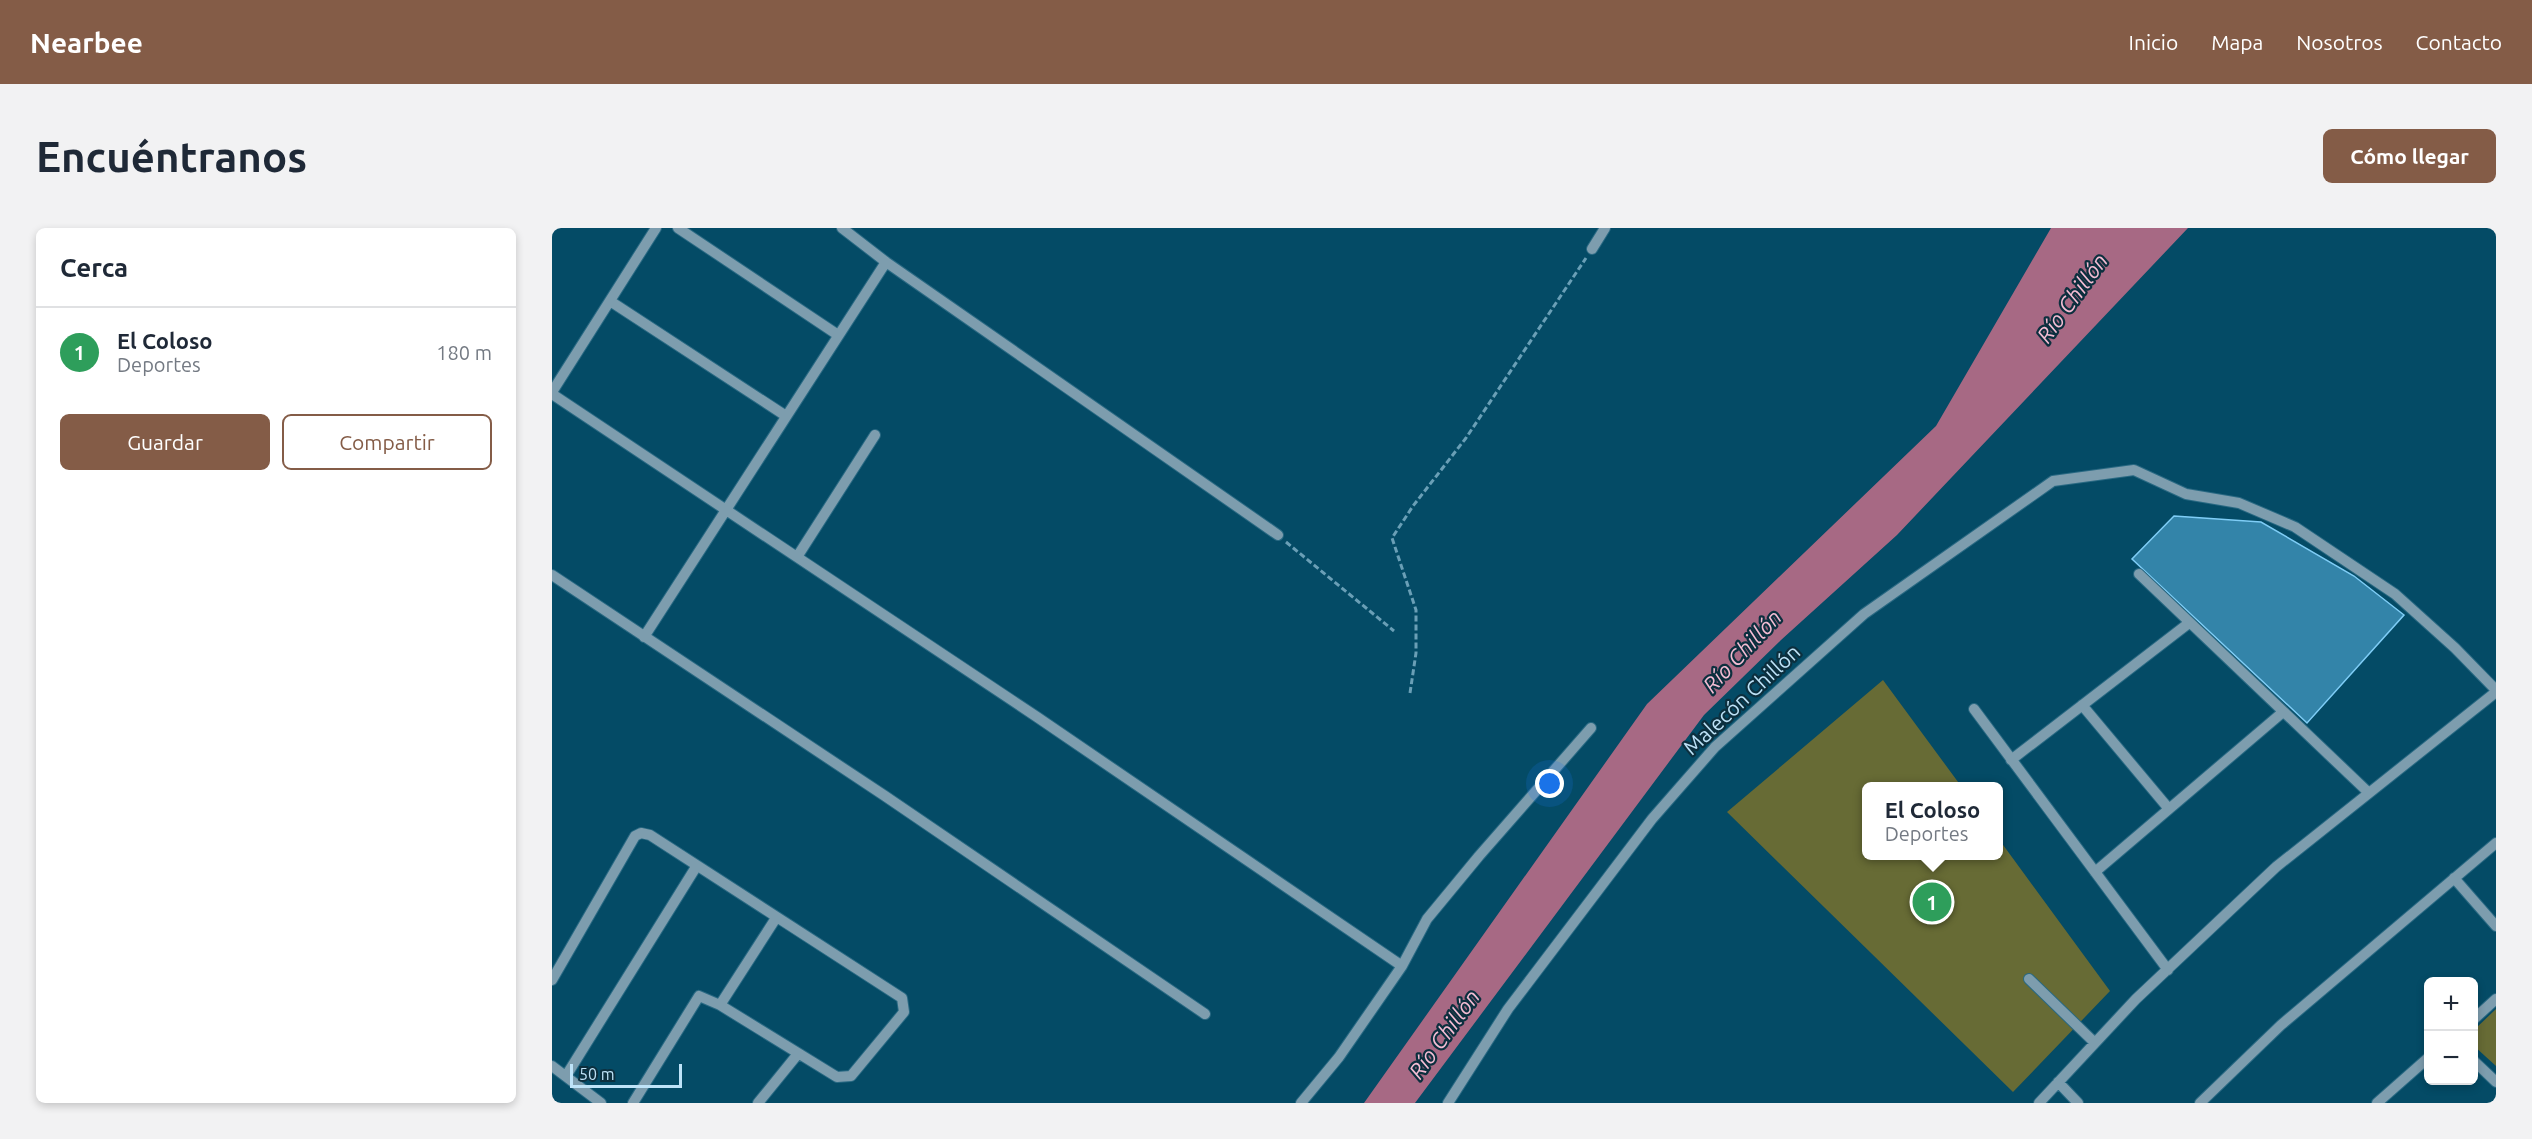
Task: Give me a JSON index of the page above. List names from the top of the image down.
{
  "streets": {
    "street": ["Malecón Chillón"]
  },
  "water": ["Río Chillón"],
  "scale_bar": "50 m",
  "page": {
    "header": "Nearbee",
    "nav": [
      "Inicio",
      "Mapa",
      "Nosotros",
      "Contacto"
    ],
    "buttons": [
      "Cómo llegar",
      ["Guardar", "Compartir"]
    ],
    "title": "Encuéntranos",
    "heading": "Cerca",
    "list": [
      {
        "mark": "1",
        "name": "El Coloso",
        "note": "Deportes",
        "value": "180 m"
      }
    ],
    "popup": ["El Coloso", "Deportes"],
    "pins": "1",
    "map_buttons": ["+", "−"],
    "scale": "50 m"
  }
}
